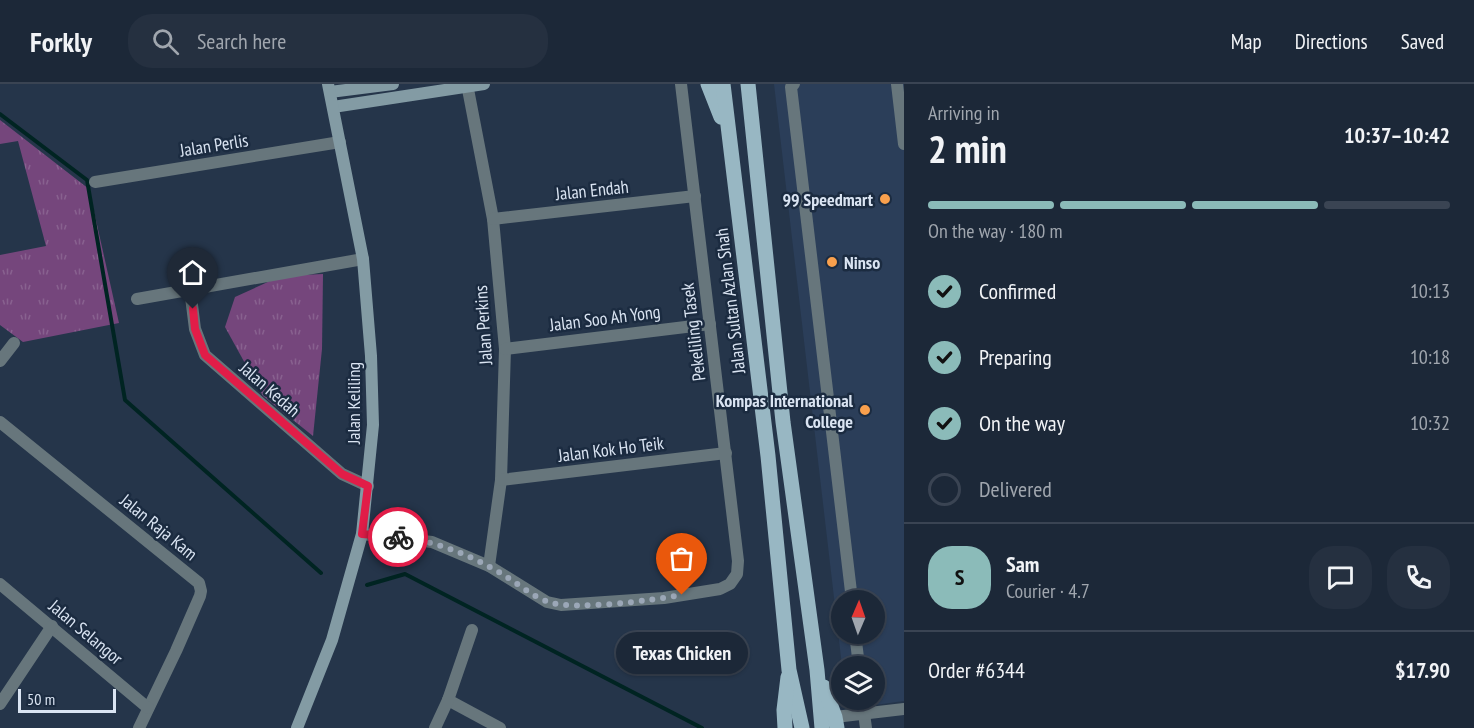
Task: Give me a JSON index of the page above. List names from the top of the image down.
{
  "streets": {
    "main road": ["Jalan Sultan Azlan Shah", "Jalan Keliling"],
    "street": [
      "Jalan Perlis",
      "Jalan Endah",
      "Jalan Soo Ah Yong",
      "Jalan Perkins",
      "Pekeliling Tasek",
      "Jalan Kedah",
      "Jalan Kok Ho Teik",
      "Jalan Raja Kam",
      "Jalan Selangor"
    ]
  },
  "crossings": [
    ["Jalan Perlis", "Jalan Keliling"],
    ["Jalan Endah", "Jalan Perkins"],
    ["Jalan Endah", "Pekeliling Tasek"],
    ["Jalan Soo Ah Yong", "Jalan Perkins"],
    ["Jalan Soo Ah Yong", "Pekeliling Tasek"],
    ["Jalan Perkins", "Pekeliling Tasek"],
    ["Jalan Perkins", "Jalan Kok Ho Teik"],
    ["Pekeliling Tasek", "Jalan Keliling"],
    ["Pekeliling Tasek", "Jalan Kok Ho Teik"],
    ["Jalan Kedah", "Jalan Keliling"],
    ["Jalan Raja Kam", "Jalan Selangor"]
  ],
  "places": [
    "99 Speedmart",
    "Ninso",
    "Kompas International College",
    "Texas Chicken"
  ],
  "scale_bar": "50 m",
  "north": "top",
  "page": {
    "header": "Forkly",
    "search": "Search here",
    "nav": ["Map", "Directions", "Saved"],
    "heading": ["2 min", "Arriving in", "10:37–10:42"],
    "panel": [
      "Sam",
      "Courier · 4.7",
      "Order #6344",
      "$17.90"
    ],
    "bar": "On the way · 180 m",
    "list": [
      ["Confirmed", "10:13"],
      ["Preparing", "10:18"],
      ["On the way", "10:32"],
      "Delivered"
    ],
    "round": "S",
    "bubble": "Texas Chicken",
    "scale": "50 m"
  }
}
